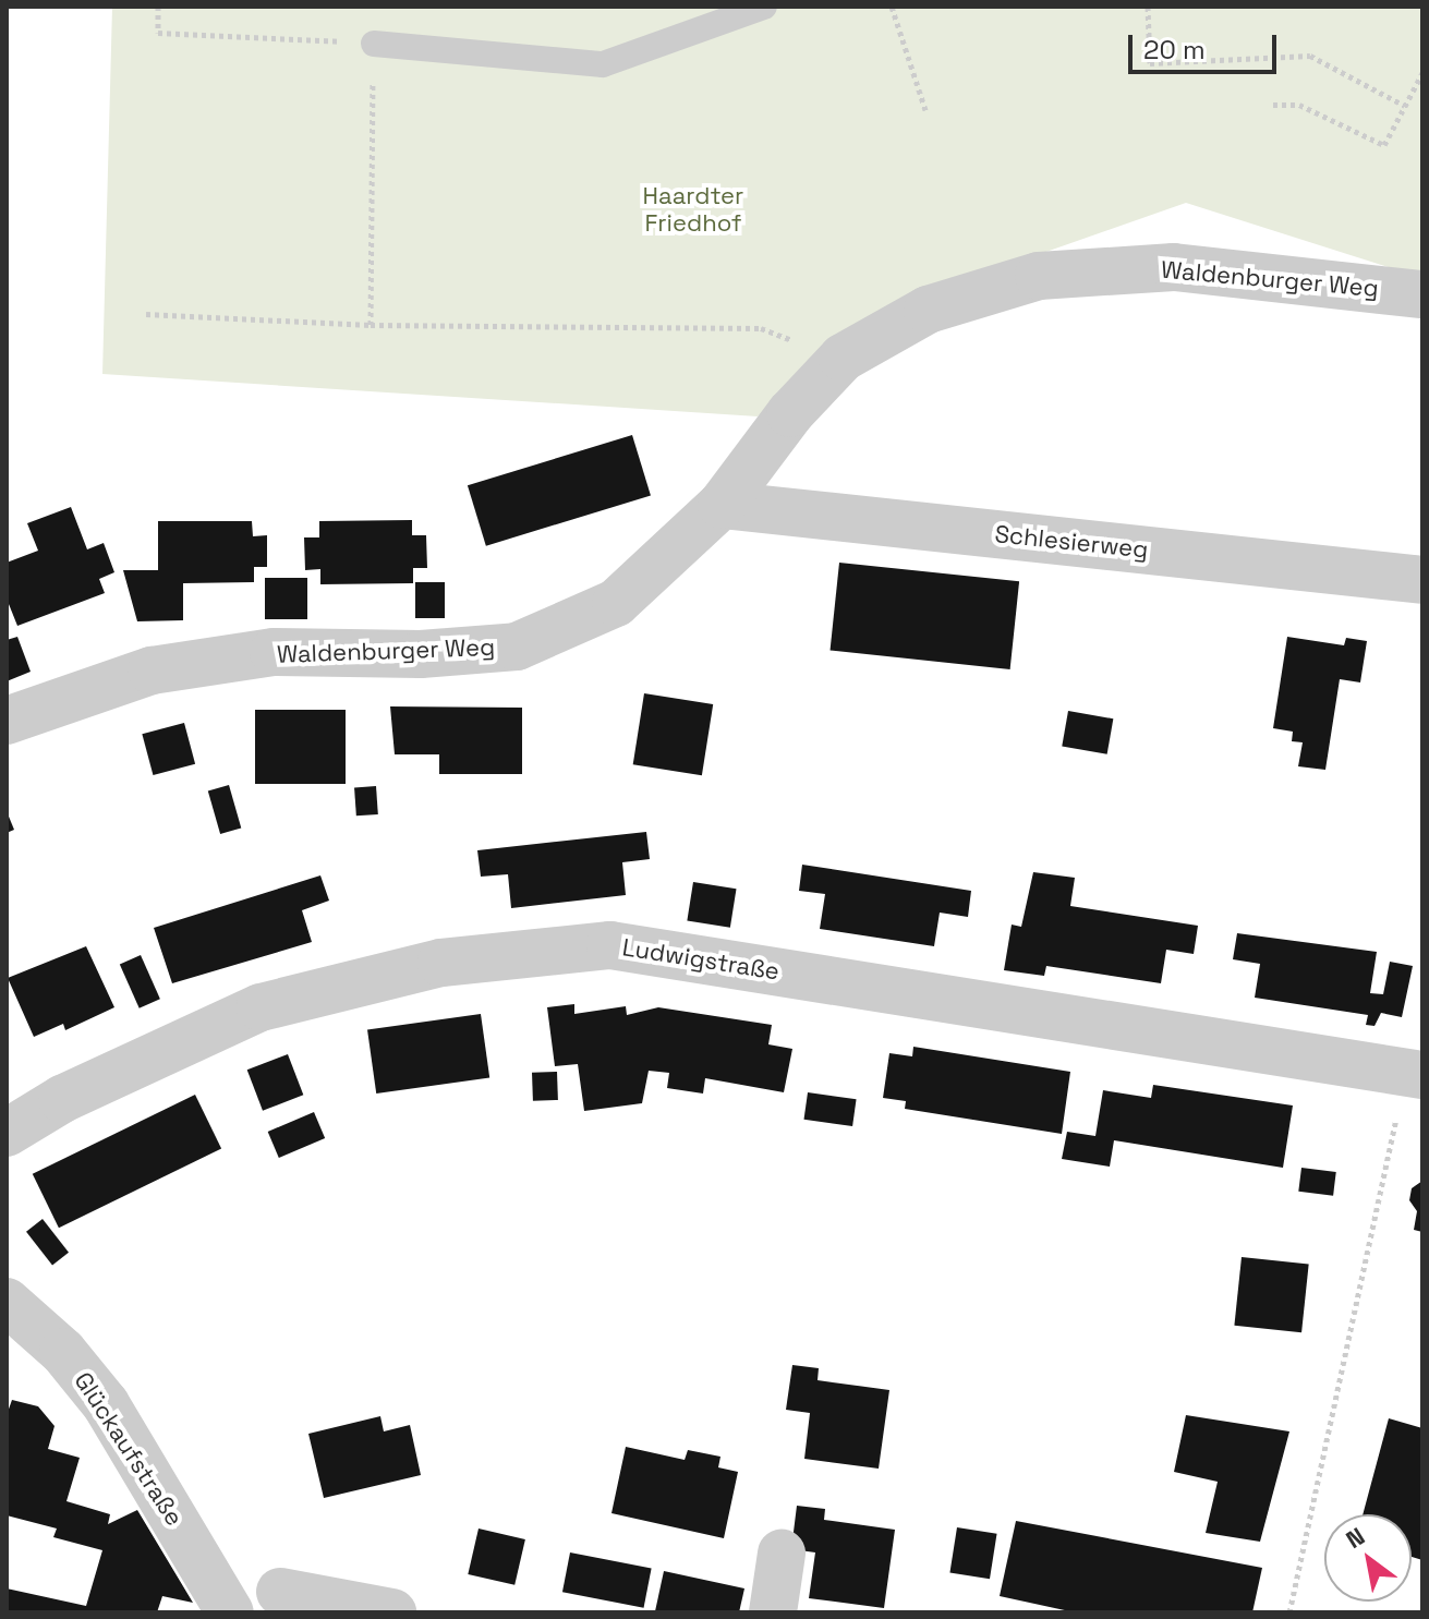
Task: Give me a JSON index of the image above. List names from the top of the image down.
{
  "streets": {
    "street": [
      "Waldenburger Weg",
      "Schlesierweg",
      "Ludwigstraße",
      "Glückaufstraße"
    ]
  },
  "crossings": [
    ["Waldenburger Weg", "Schlesierweg"]
  ],
  "parks": ["Haardter Friedhof"],
  "scale_bar": "20 m",
  "north": "top left"
}
